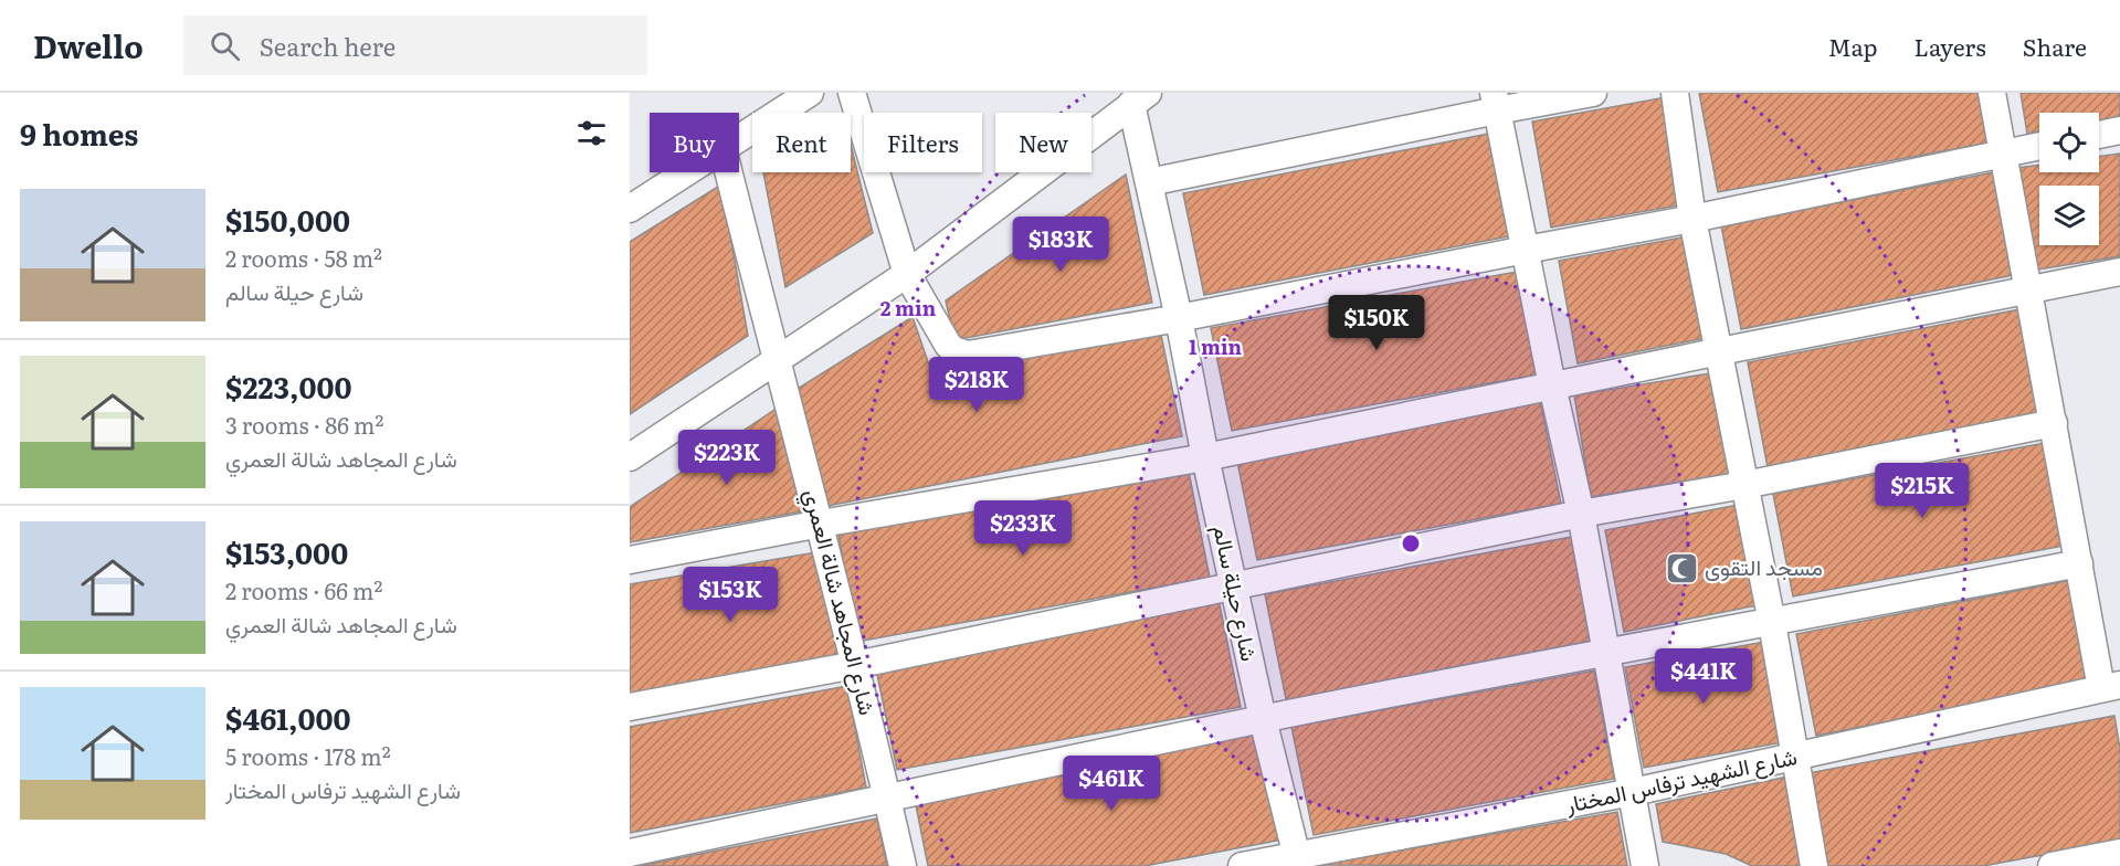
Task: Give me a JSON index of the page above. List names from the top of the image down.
{
  "streets": {
    "street": ["شارع حيلة سالم", "شارع المجاهد شالة العمري", "شارع الشهيد ترفاس المختار"]
  },
  "crossings": [
    ["شارع حيلة سالم", "شارع الشهيد ترفاس المختار"]
  ],
  "places": {
    "mosque": ["مسجد التقوى"]
  },
  "page": {
    "header": "Dwello",
    "search": "Search here",
    "nav": ["Map", "Layers", "Share"],
    "heading": "9 homes",
    "chip": [
      "Buy",
      "Rent",
      "Filters",
      "New"
    ],
    "list": [
      {
        "name": "$150,000",
        "note": "2 rooms · 58 m² · شارع حيلة سالم"
      },
      {
        "name": "$223,000",
        "note": "3 rooms · 86 m² · شارع المجاهد شالة العمري"
      },
      {
        "name": "$153,000",
        "note": "2 rooms · 66 m² · شارع المجاهد شالة العمري"
      },
      {
        "name": "$461,000",
        "note": "5 rooms · 178 m² · شارع الشهيد ترفاس المختار"
      }
    ],
    "price": [
      "$183K",
      "$150K",
      "$218K",
      "$223K",
      "$215K",
      "$233K",
      "$153K",
      "$441K",
      "$461K"
    ]
  },
  "rings": ["2 min", "1 min"]
}
